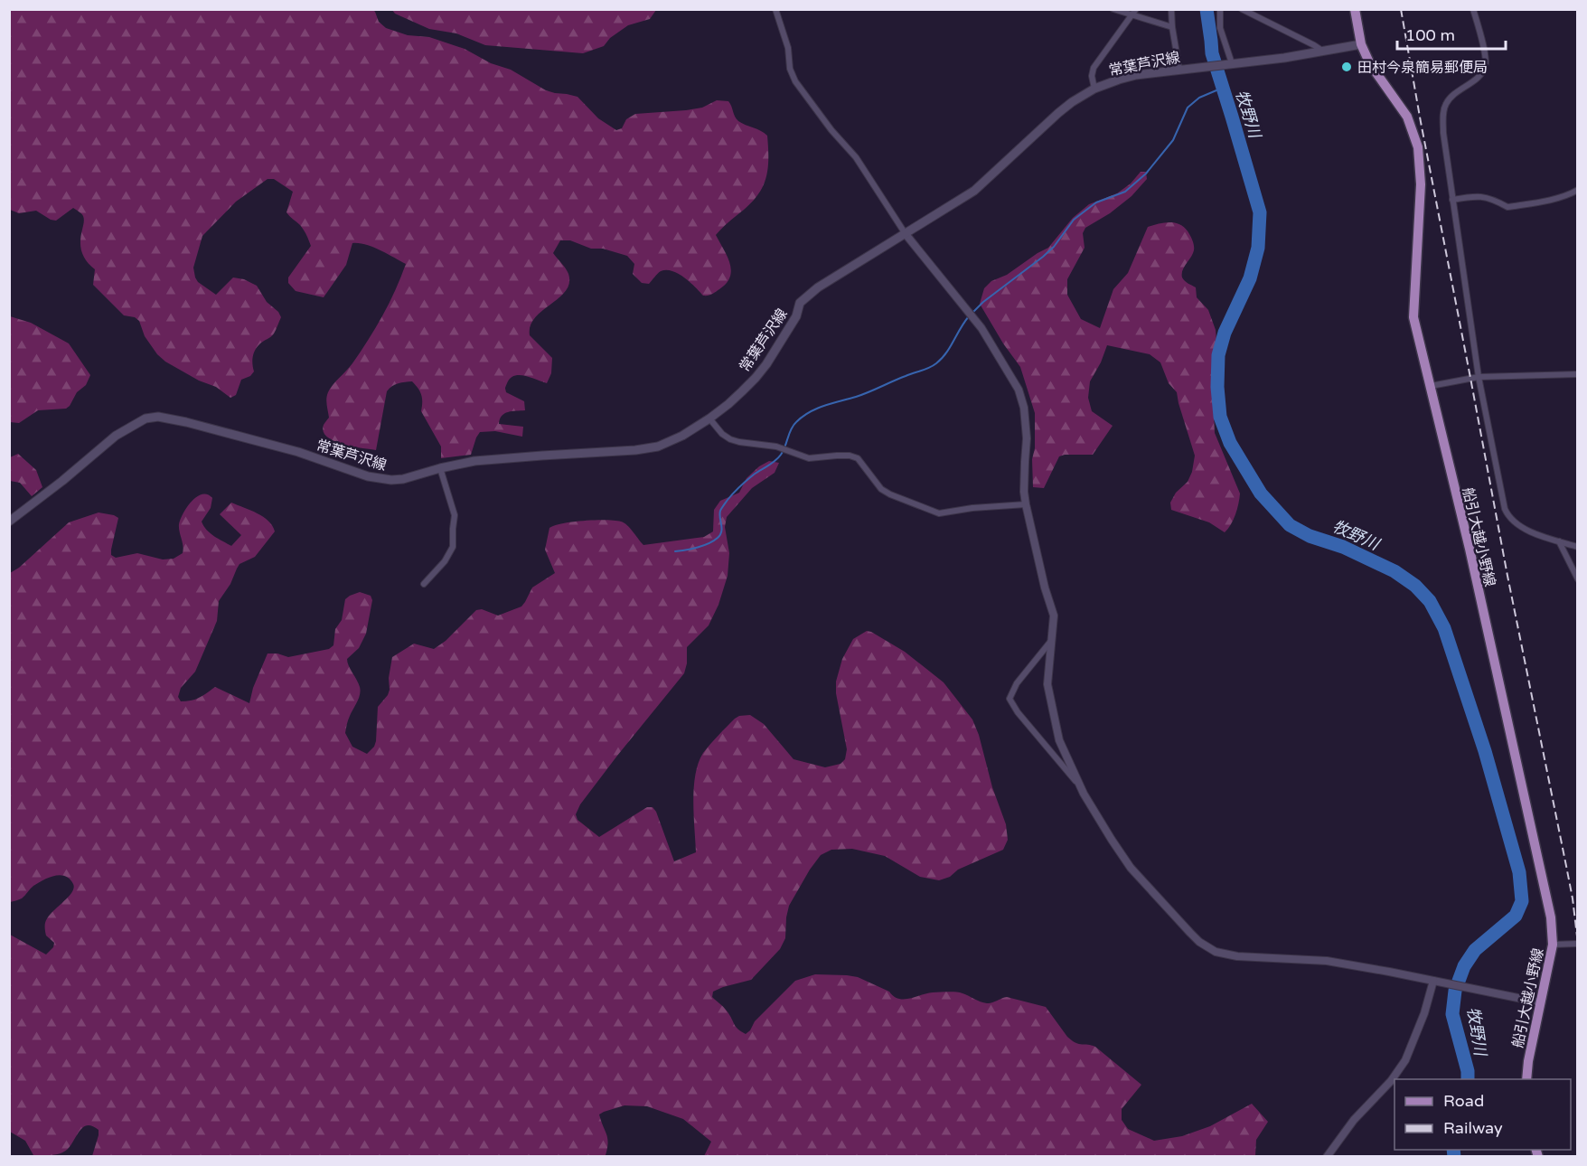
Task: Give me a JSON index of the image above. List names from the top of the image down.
{
  "streets": {
    "main road": ["常葉芦沢線", "船引大越小野線"]
  },
  "crossings": [
    ["常葉芦沢線", "船引大越小野線"]
  ],
  "water": ["牧野川"],
  "places": ["田村今泉簡易郵便局"],
  "legend": ["Road", "Railway"],
  "scale_bar": "100 m"
}
